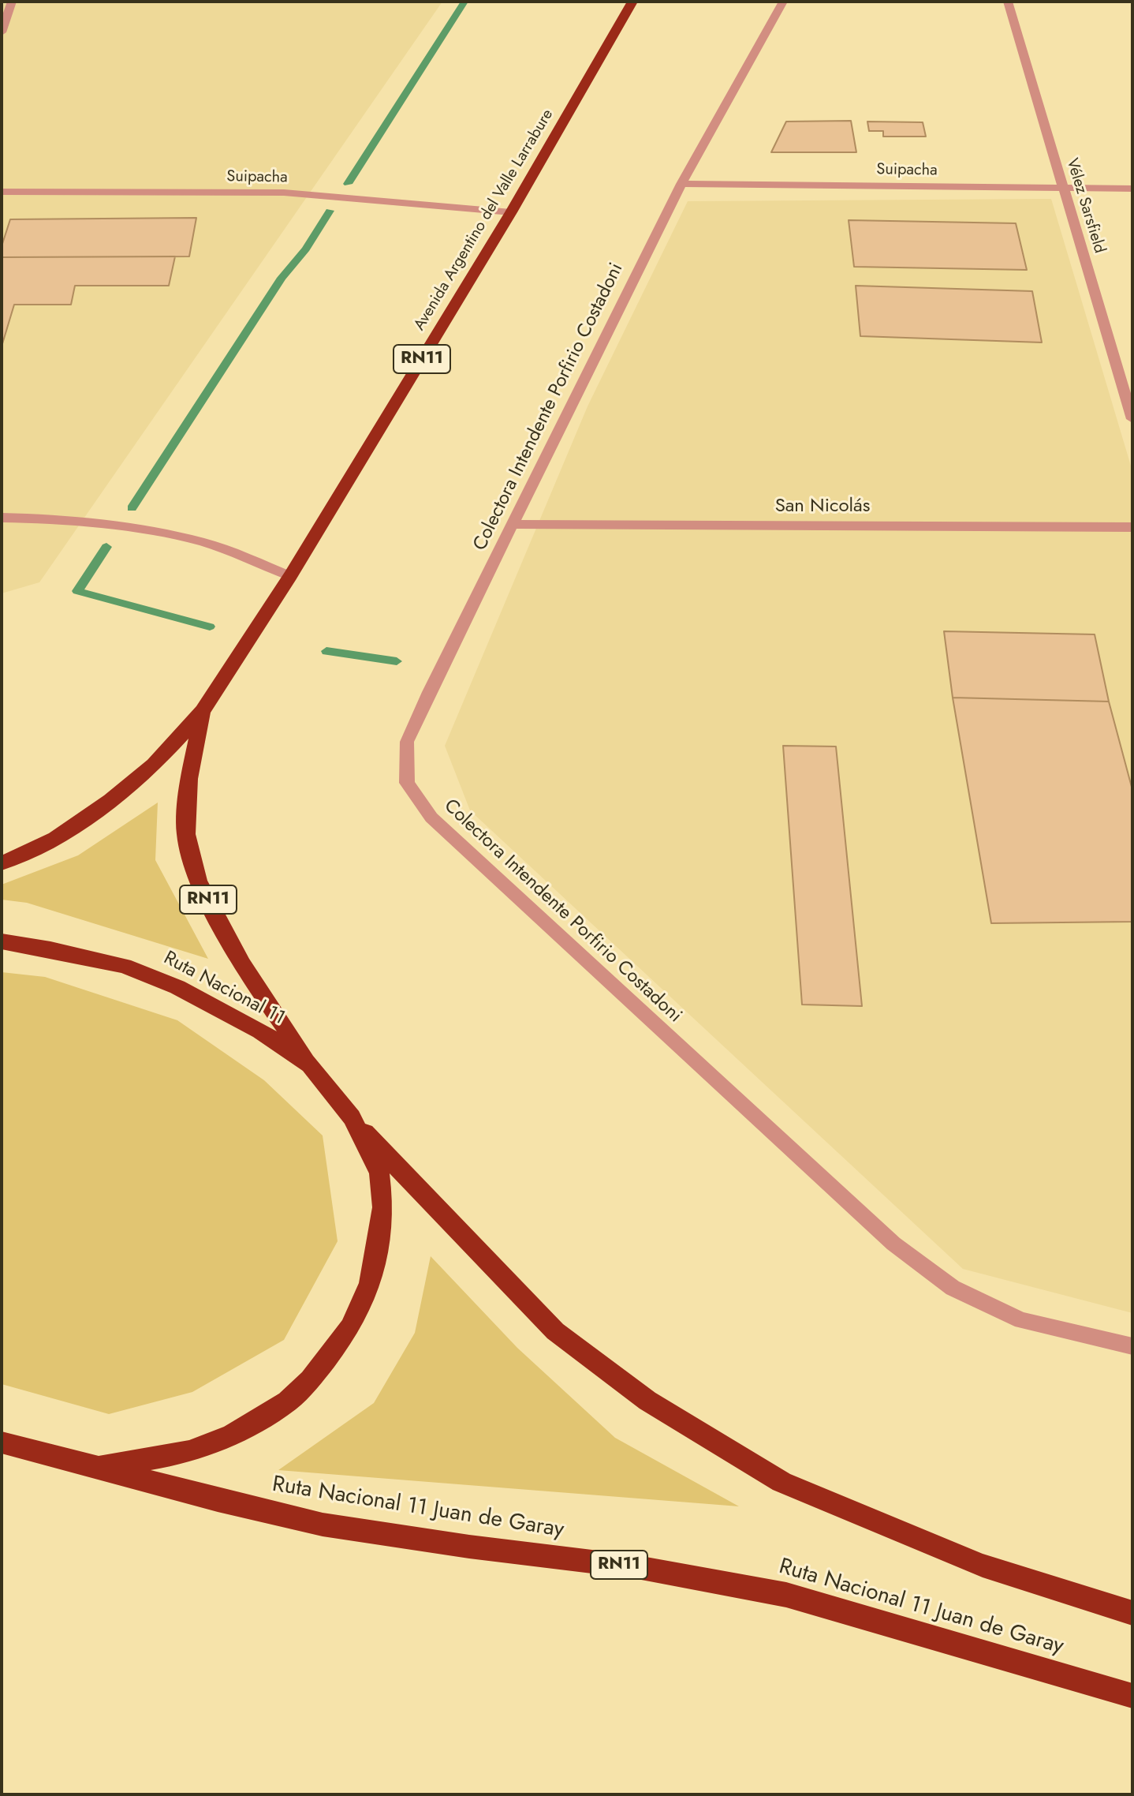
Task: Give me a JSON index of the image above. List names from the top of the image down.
{
  "streets": {
    "highway": [
      "Avenida Argentino del Valle Larrabure",
      "RN11",
      "Ruta Nacional 11",
      "Ruta Nacional 11 Juan de Garay"
    ],
    "street": [
      "Suipacha",
      "Vélez Sarsfield",
      "Colectora Intendente Porfirio Costadoni",
      "San Nicolás"
    ]
  },
  "crossings": [
    ["Suipacha", "Vélez Sarsfield"],
    ["Suipacha", "Avenida Argentino del Valle Larrabure"],
    ["Suipacha", "Colectora Intendente Porfirio Costadoni"],
    ["Avenida Argentino del Valle Larrabure", "RN11"],
    ["Avenida Argentino del Valle Larrabure", "Ruta Nacional 11"],
    ["RN11", "Ruta Nacional 11"],
    ["Colectora Intendente Porfirio Costadoni", "San Nicolás"],
    ["Ruta Nacional 11", "Ruta Nacional 11 Juan de Garay"]
  ]
}
